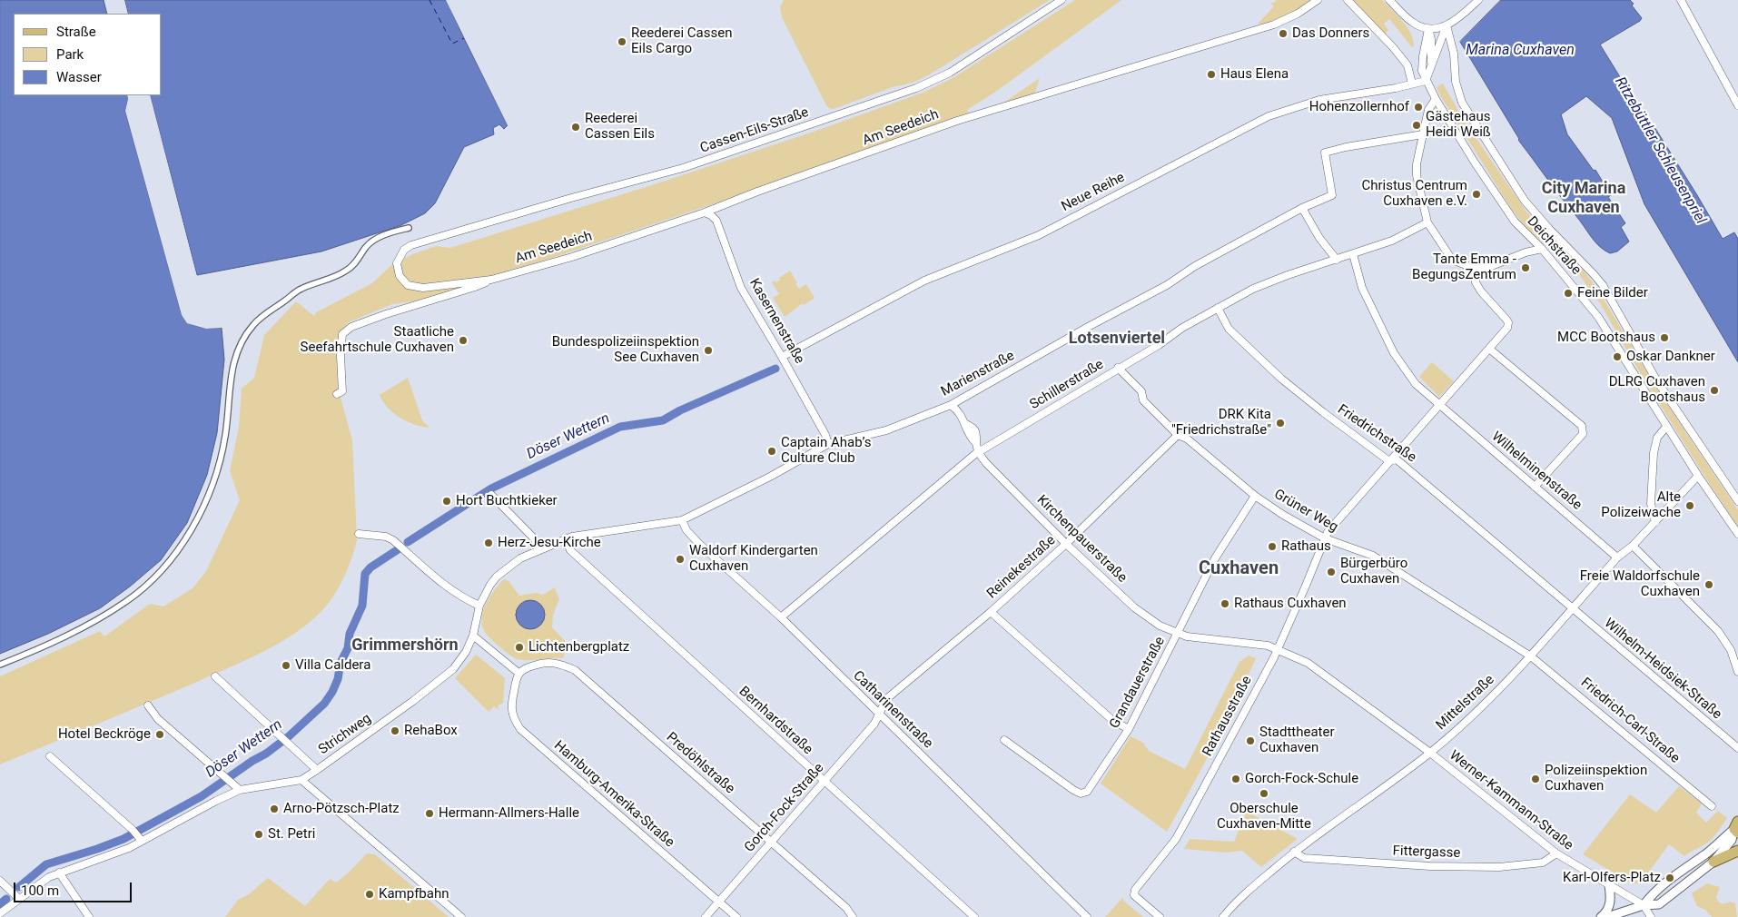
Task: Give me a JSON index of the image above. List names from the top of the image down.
{
  "streets": {
    "street": [
      "Am Seedeich",
      "Cassen-Eils-Straße",
      "Neue Reihe",
      "Deichstraße",
      "Kasernenstraße",
      "Marienstraße",
      "Schillerstraße",
      "Friedrichstraße",
      "Wilhelminenstraße",
      "Grüner Weg",
      "Kirchenpauerstraße",
      "Reinekestraße",
      "Wilhelm-Heidsiek-Straße",
      "Grandauerstraße",
      "Mittelstraße",
      "Catharinenstraße",
      "Rathausstraße",
      "Bernhardstraße",
      "Friedrich-Carl-Straße",
      "Strichweg",
      "Predöhlstraße",
      "Hamburg-Amerika-Straße",
      "Werner-Kammann-Straße",
      "Gorch-Fock-Straße",
      "Fittergasse"
    ]
  },
  "crossings": [
    ["Am Seedeich", "Cassen-Eils-Straße"],
    ["Am Seedeich", "Kasernenstraße"],
    ["Neue Reihe", "Deichstraße"],
    ["Neue Reihe", "Kasernenstraße"],
    ["Deichstraße", "Mittelstraße"],
    ["Kasernenstraße", "Marienstraße"],
    ["Marienstraße", "Catharinenstraße"],
    ["Marienstraße", "Strichweg"],
    ["Schillerstraße", "Friedrichstraße"],
    ["Schillerstraße", "Wilhelminenstraße"],
    ["Schillerstraße", "Grüner Weg"],
    ["Schillerstraße", "Kirchenpauerstraße"],
    ["Schillerstraße", "Catharinenstraße"],
    ["Friedrichstraße", "Wilhelm-Heidsiek-Straße"],
    ["Friedrichstraße", "Mittelstraße"],
    ["Friedrichstraße", "Rathausstraße"],
    ["Wilhelminenstraße", "Mittelstraße"],
    ["Wilhelminenstraße", "Rathausstraße"],
    ["Grüner Weg", "Reinekestraße"],
    ["Grüner Weg", "Grandauerstraße"],
    ["Grüner Weg", "Mittelstraße"],
    ["Grüner Weg", "Rathausstraße"],
    ["Grüner Weg", "Friedrich-Carl-Straße"],
    ["Kirchenpauerstraße", "Reinekestraße"],
    ["Kirchenpauerstraße", "Grandauerstraße"],
    ["Kirchenpauerstraße", "Rathausstraße"],
    ["Kirchenpauerstraße", "Werner-Kammann-Straße"],
    ["Reinekestraße", "Catharinenstraße"],
    ["Reinekestraße", "Gorch-Fock-Straße"],
    ["Wilhelm-Heidsiek-Straße", "Mittelstraße"],
    ["Mittelstraße", "Friedrich-Carl-Straße"],
    ["Mittelstraße", "Werner-Kammann-Straße"],
    ["Mittelstraße", "Fittergasse"],
    ["Catharinenstraße", "Gorch-Fock-Straße"],
    ["Rathausstraße", "Werner-Kammann-Straße"],
    ["Bernhardstraße", "Strichweg"],
    ["Bernhardstraße", "Gorch-Fock-Straße"],
    ["Predöhlstraße", "Hamburg-Amerika-Straße"],
    ["Predöhlstraße", "Gorch-Fock-Straße"],
    ["Hamburg-Amerika-Straße", "Gorch-Fock-Straße"],
    ["Werner-Kammann-Straße", "Fittergasse"]
  ],
  "districts": [
    "City Marina Cuxhaven",
    "Lotsenviertel",
    "Cuxhaven",
    "Grimmershörn"
  ],
  "water": ["Marina Cuxhaven", "Ritzebüttler Schleusenpriel", "Döser Wettern"],
  "places": [
    "Das Donners",
    "Reederei Cassen Eils Cargo",
    "Haus Elena",
    "Hohenzollernhof",
    "Gästehaus Heidi Weiß",
    "Reederei Cassen Eils",
    "Christus Centrum Cuxhaven e.V.",
    "Tante Emma - BegungsZentrum",
    "Feine Bilder",
    "MCC Bootshaus",
    "Staatliche Seefahrtschule Cuxhaven",
    "Bundespolizeiinspektion See Cuxhaven",
    "Oskar Dankner",
    "DLRG Cuxhaven Bootshaus",
    "DRK Kita \"Friedrichstraße\"",
    "Captain Ahab’s Culture Club",
    "Hort Buchtkieker",
    "Alte Polizeiwache",
    "Herz-Jesu-Kirche",
    "Rathaus",
    "Waldorf Kindergarten Cuxhaven",
    "Bürgerbüro Cuxhaven",
    "Freie Waldorfschule Cuxhaven",
    "Rathaus Cuxhaven",
    "Lichtenbergplatz",
    "Villa Caldera",
    "RehaBox",
    "Hotel Beckröge",
    "Stadttheater Cuxhaven",
    "Gorch-Fock-Schule",
    "Polizeiinspektion Cuxhaven",
    "Oberschule Cuxhaven-Mitte",
    "Arno-Pötzsch-Platz",
    "Hermann-Allmers-Halle",
    "St. Petri",
    "Karl-Olfers-Platz",
    "Kampfbahn"
  ],
  "legend": ["Straße", "Park", "Wasser"],
  "scale_bar": "100 m"
}
